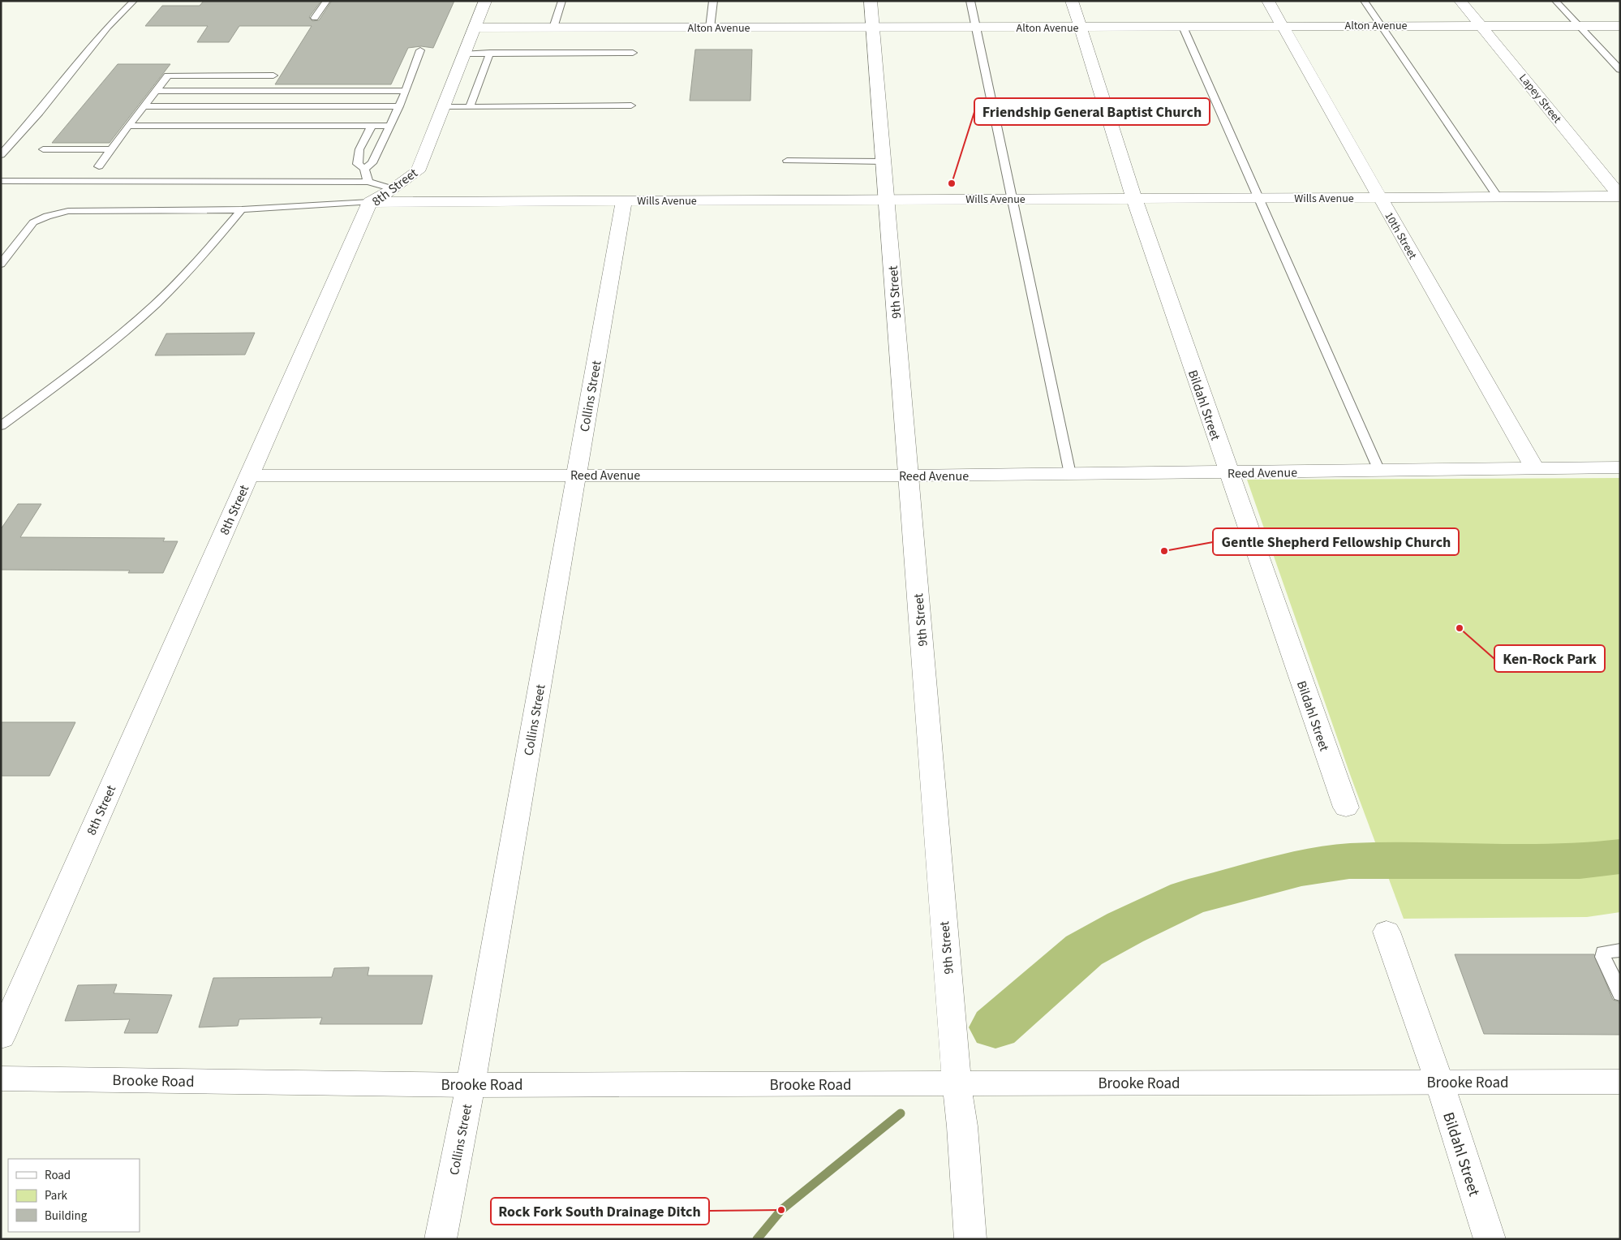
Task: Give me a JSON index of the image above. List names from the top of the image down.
{
  "streets": {
    "street": [
      "Alton Avenue",
      "Lapey Street",
      "8th Street",
      "Wills Avenue",
      "10th Street",
      "9th Street",
      "Collins Street",
      "Bildahl Street",
      "Reed Avenue",
      "Brooke Road"
    ]
  },
  "crossings": [
    ["Alton Avenue", "Lapey Street"],
    ["Alton Avenue", "8th Street"],
    ["Alton Avenue", "10th Street"],
    ["Alton Avenue", "9th Street"],
    ["Alton Avenue", "Bildahl Street"],
    ["Lapey Street", "Wills Avenue"],
    ["8th Street", "Wills Avenue"],
    ["8th Street", "Reed Avenue"],
    ["Wills Avenue", "10th Street"],
    ["Wills Avenue", "9th Street"],
    ["Wills Avenue", "Collins Street"],
    ["Wills Avenue", "Bildahl Street"],
    ["10th Street", "Reed Avenue"],
    ["9th Street", "Reed Avenue"],
    ["9th Street", "Brooke Road"],
    ["Collins Street", "Reed Avenue"],
    ["Collins Street", "Brooke Road"],
    ["Bildahl Street", "Reed Avenue"],
    ["Bildahl Street", "Brooke Road"]
  ],
  "places": [
    "Friendship General Baptist Church",
    "Gentle Shepherd Fellowship Church",
    "Ken-Rock Park",
    "Rock Fork South Drainage Ditch"
  ],
  "legend": ["Road", "Park", "Building"]
}
